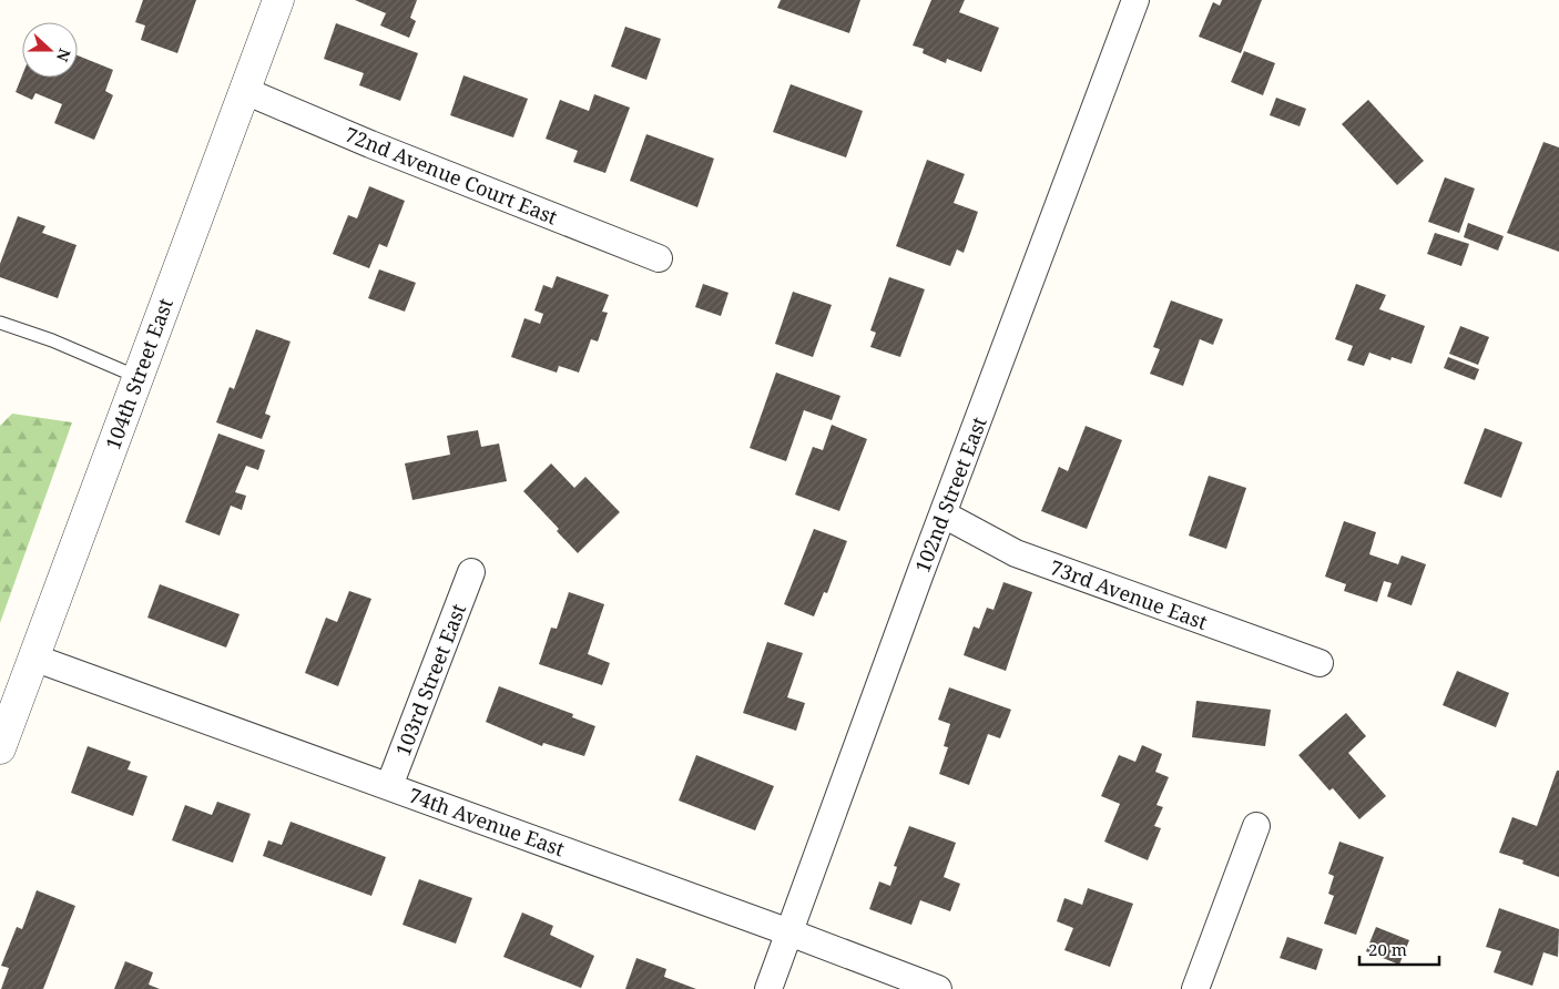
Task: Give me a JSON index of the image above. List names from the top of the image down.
{
  "streets": {
    "street": [
      "72nd Avenue Court East",
      "104th Street East",
      "102nd Street East",
      "73rd Avenue East",
      "103rd Street East",
      "74th Avenue East"
    ]
  },
  "crossings": [
    ["72nd Avenue Court East", "104th Street East"],
    ["104th Street East", "74th Avenue East"],
    ["102nd Street East", "73rd Avenue East"],
    ["102nd Street East", "74th Avenue East"],
    ["103rd Street East", "74th Avenue East"]
  ],
  "scale_bar": "20 m",
  "north": "right"
}
